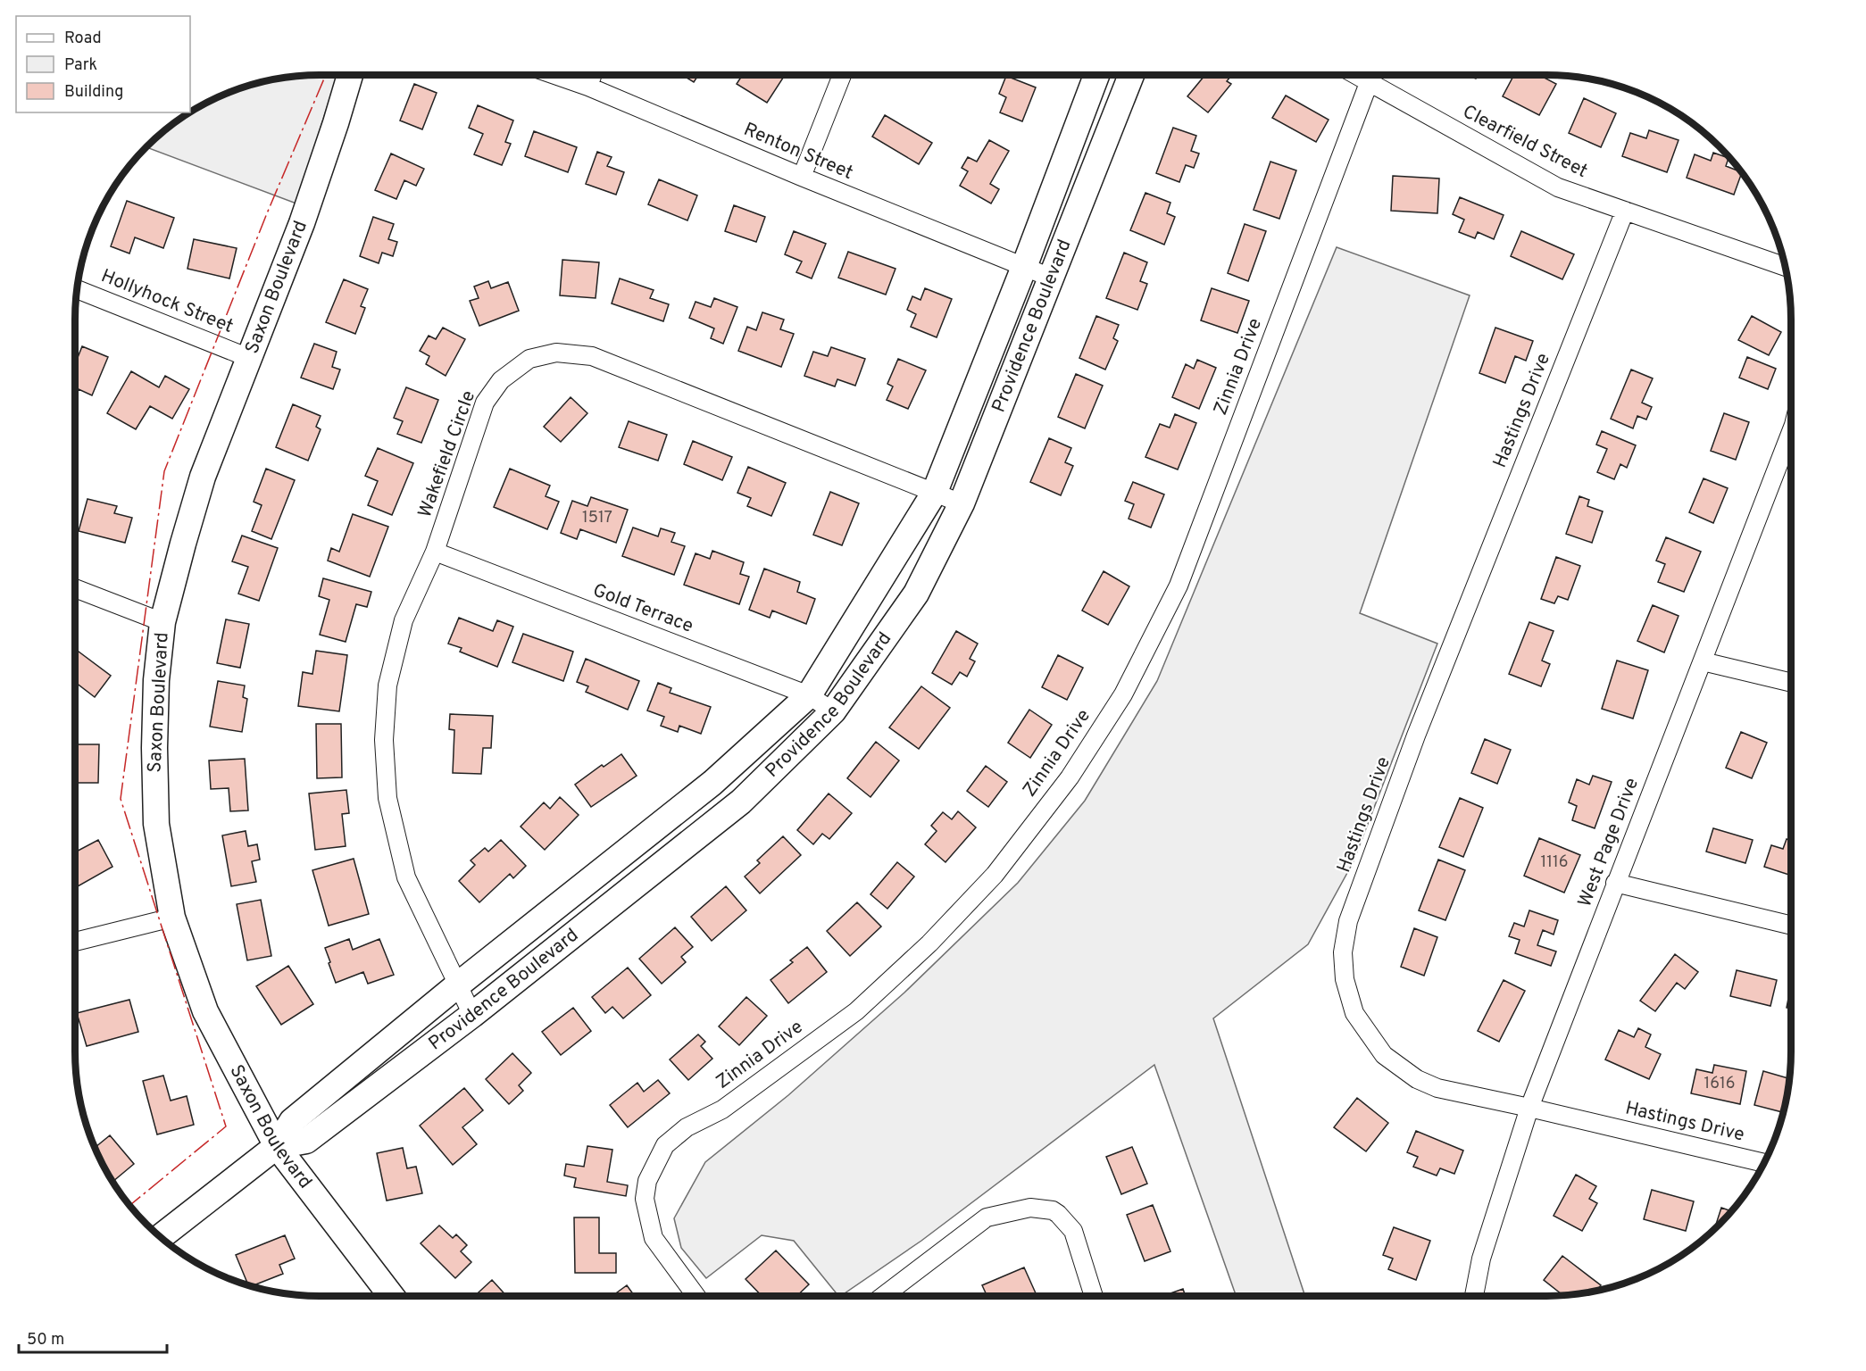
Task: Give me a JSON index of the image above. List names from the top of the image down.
{
  "streets": {
    "main road": ["Saxon Boulevard", "Providence Boulevard"],
    "street": [
      "Clearfield Street",
      "Renton Street",
      "Hollyhock Street",
      "Zinnia Drive",
      "Hastings Drive",
      "Wakefield Circle",
      "Gold Terrace",
      "West Page Drive"
    ]
  },
  "crossings": [
    ["Clearfield Street", "Zinnia Drive"],
    ["Clearfield Street", "Hastings Drive"],
    ["Renton Street", "Providence Boulevard"],
    ["Saxon Boulevard", "Hollyhock Street"],
    ["Saxon Boulevard", "Providence Boulevard"],
    ["Providence Boulevard", "Wakefield Circle"],
    ["Providence Boulevard", "Gold Terrace"],
    ["Hastings Drive", "West Page Drive"],
    ["Wakefield Circle", "Gold Terrace"]
  ],
  "house_numbers": ["1517", "1116", "1616"],
  "legend": ["Road", "Park", "Building"],
  "scale_bar": "50 m"
}
